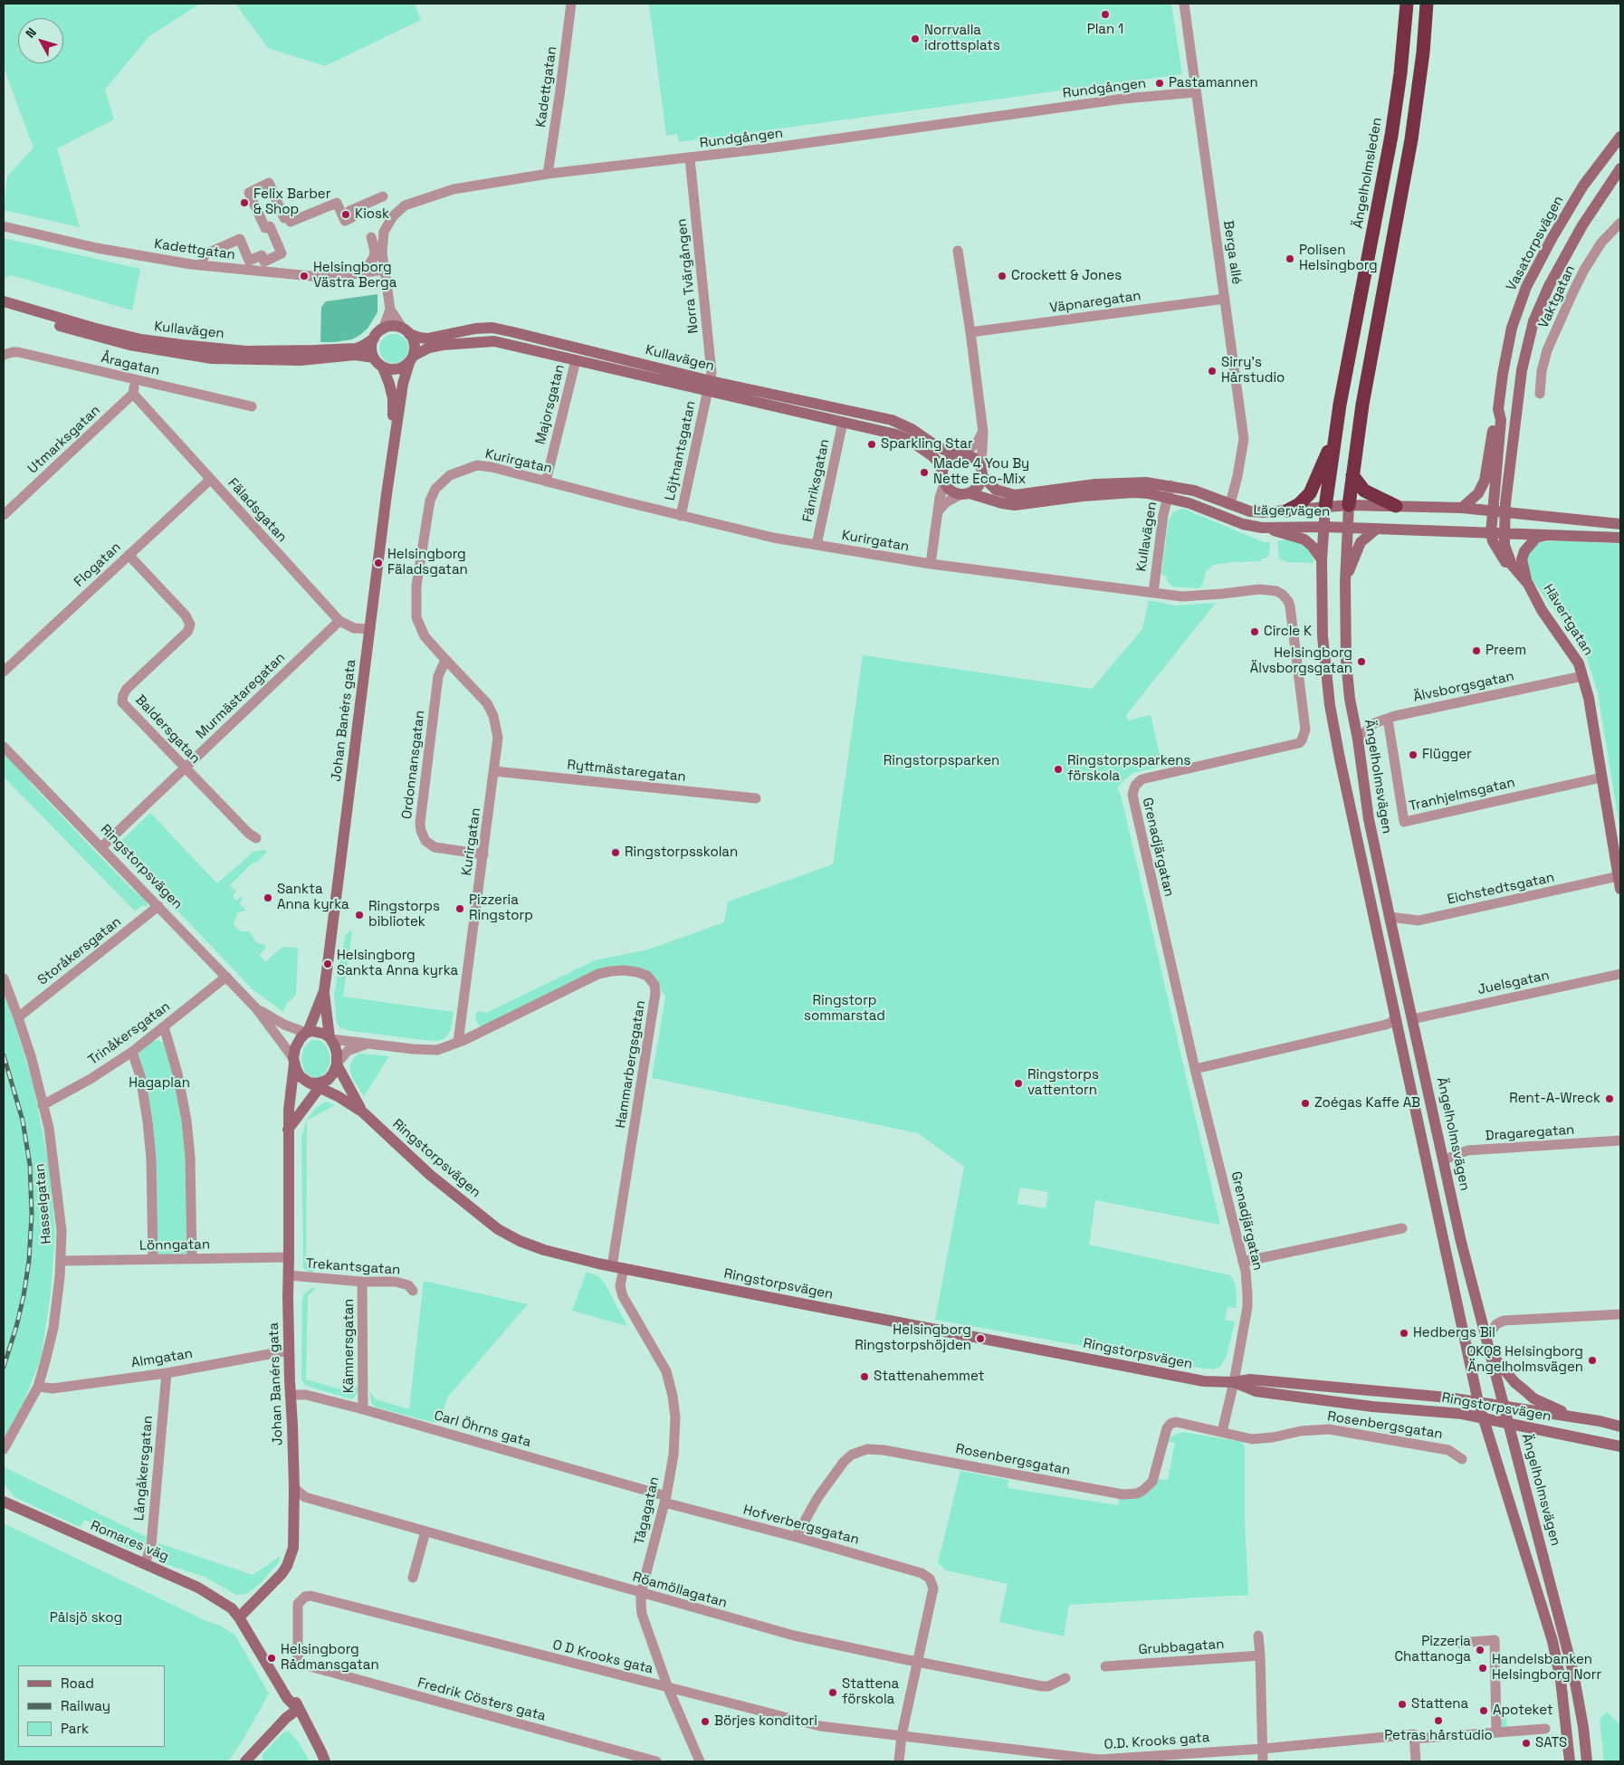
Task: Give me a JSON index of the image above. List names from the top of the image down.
{
  "streets": {
    "highway": ["Ängelholmsleden"],
    "street": [
      "Kadettgatan",
      "Rundgången",
      "Vasatorpsvägen",
      "Berga allé",
      "Norra Tvärgången",
      "Vaktgatan",
      "Väpnaregatan",
      "Kullavägen",
      "Åragatan",
      "Majorsgatan",
      "Utmarksgatan",
      "Löjtnantsgatan",
      "Kurirgatan",
      "Fänriksgatan",
      "Fäladsgatan",
      "Lägervägen",
      "Flogatan",
      "Hävertgatan",
      "Älvsborgsgatan",
      "Murmästaregatan",
      "Johan Banérs gata",
      "Baldersgatan",
      "Ordonnansgatan",
      "Ryttmästaregatan",
      "Ängelholmsvägen",
      "Tranhjelmsgatan",
      "Grenadjärgatan",
      "Ringstorpsvägen",
      "Eichstedtsgatan",
      "Storåkersgatan",
      "Juelsgatan",
      "Trinåkersgatan",
      "Hammarbergsgatan",
      "Dragaregatan",
      "Hasselgatan",
      "Lönngatan",
      "Trekantsgatan",
      "Kämnersgatan",
      "Almgatan",
      "Rosenbergsgatan",
      "Carl Öhrns gata",
      "Långåkersgatan",
      "Tågagatan",
      "Hofverbergsgatan",
      "Romares väg",
      "Röamöllagatan",
      "Grubbagatan",
      "O D Krooks gata",
      "Fredrik Cösters gata",
      "O.D. Krooks gata"
    ]
  },
  "crossings": [
    ["Kadettgatan", "Rundgången"],
    ["Rundgången", "Berga allé"],
    ["Rundgången", "Norra Tvärgången"],
    ["Rundgången", "Kullavägen"],
    ["Rundgången", "Johan Banérs gata"],
    ["Ängelholmsleden", "Lägervägen"],
    ["Vasatorpsvägen", "Lägervägen"],
    ["Berga allé", "Väpnaregatan"],
    ["Berga allé", "Lägervägen"],
    ["Norra Tvärgången", "Kullavägen"],
    ["Norra Tvärgången", "Löjtnantsgatan"],
    ["Kullavägen", "Majorsgatan"],
    ["Kullavägen", "Löjtnantsgatan"],
    ["Kullavägen", "Kurirgatan"],
    ["Kullavägen", "Fänriksgatan"],
    ["Kullavägen", "Lägervägen"],
    ["Kullavägen", "Johan Banérs gata"],
    ["Kullavägen", "Grenadjärgatan"],
    ["Majorsgatan", "Kurirgatan"],
    ["Utmarksgatan", "Fäladsgatan"],
    ["Löjtnantsgatan", "Kurirgatan"],
    ["Kurirgatan", "Fänriksgatan"],
    ["Kurirgatan", "Ordonnansgatan"],
    ["Kurirgatan", "Ryttmästaregatan"],
    ["Kurirgatan", "Grenadjärgatan"],
    ["Kurirgatan", "Hammarbergsgatan"],
    ["Fäladsgatan", "Flogatan"],
    ["Fäladsgatan", "Murmästaregatan"],
    ["Fäladsgatan", "Johan Banérs gata"],
    ["Lägervägen", "Hävertgatan"],
    ["Lägervägen", "Ängelholmsvägen"],
    ["Flogatan", "Baldersgatan"],
    ["Hävertgatan", "Älvsborgsgatan"],
    ["Hävertgatan", "Tranhjelmsgatan"],
    ["Hävertgatan", "Eichstedtsgatan"],
    ["Älvsborgsgatan", "Ängelholmsvägen"],
    ["Älvsborgsgatan", "Tranhjelmsgatan"],
    ["Murmästaregatan", "Baldersgatan"],
    ["Murmästaregatan", "Ringstorpsvägen"],
    ["Johan Banérs gata", "Ringstorpsvägen"],
    ["Johan Banérs gata", "Hammarbergsgatan"],
    ["Johan Banérs gata", "Lönngatan"],
    ["Johan Banérs gata", "Trekantsgatan"],
    ["Johan Banérs gata", "Almgatan"],
    ["Johan Banérs gata", "Carl Öhrns gata"],
    ["Johan Banérs gata", "Romares väg"],
    ["Johan Banérs gata", "Röamöllagatan"],
    ["Ängelholmsvägen", "Ringstorpsvägen"],
    ["Ängelholmsvägen", "Eichstedtsgatan"],
    ["Ängelholmsvägen", "Juelsgatan"],
    ["Ängelholmsvägen", "Dragaregatan"],
    ["Grenadjärgatan", "Ringstorpsvägen"],
    ["Ringstorpsvägen", "Storåkersgatan"],
    ["Ringstorpsvägen", "Trinåkersgatan"],
    ["Ringstorpsvägen", "Hammarbergsgatan"],
    ["Ringstorpsvägen", "Tågagatan"],
    ["Storåkersgatan", "Hasselgatan"],
    ["Trinåkersgatan", "Hasselgatan"],
    ["Hasselgatan", "Lönngatan"],
    ["Hasselgatan", "Almgatan"],
    ["Trekantsgatan", "Kämnersgatan"],
    ["Kämnersgatan", "Carl Öhrns gata"],
    ["Almgatan", "Långåkersgatan"],
    ["Rosenbergsgatan", "Hofverbergsgatan"],
    ["Carl Öhrns gata", "Tågagatan"],
    ["Carl Öhrns gata", "Hofverbergsgatan"],
    ["Långåkersgatan", "Romares väg"],
    ["Tågagatan", "Hofverbergsgatan"],
    ["Tågagatan", "Röamöllagatan"],
    ["Tågagatan", "O D Krooks gata"],
    ["Hofverbergsgatan", "Röamöllagatan"],
    ["O D Krooks gata", "Fredrik Cösters gata"],
    ["O D Krooks gata", "O.D. Krooks gata"]
  ],
  "parks": [
    "Ringstorpsparken",
    "Ringstorp sommarstad",
    "Hagaplan",
    "Pålsjö skog"
  ],
  "places": [
    "Plan 1",
    "Norrvalla idrottsplats",
    "Pastamannen",
    "Felix Barber & Shop",
    "Kiosk",
    "Polisen Helsingborg",
    "Helsingborg Västra Berga",
    "Crockett & Jones",
    "Sirry's Hårstudio",
    "Sparkling Star",
    "Made 4 You By Nette Eco-Mix",
    "Helsingborg Fäladsgatan",
    "Circle K",
    "Preem",
    "Helsingborg Älvsborgsgatan",
    "Flügger",
    "Ringstorpsparkens förskola",
    "Ringstorpsskolan",
    "Sankta Anna kyrka",
    "Pizzeria Ringstorp",
    "Ringstorps bibliotek",
    "Helsingborg Sankta Anna kyrka",
    "Ringstorps vattentorn",
    "Rent-A-Wreck",
    "Zoégas Kaffe AB",
    "Hedbergs Bil",
    "Helsingborg Ringstorpshöjden",
    "OKQ8 Helsingborg Ängelholmsvägen",
    "Stattenahemmet",
    "Pizzeria Chattanoga",
    "Helsingborg Rådmansgatan",
    "Handelsbanken Helsingborg Norr",
    "Stattena förskola",
    "Stattena",
    "Apoteket",
    "Petras hårstudio",
    "Börjes konditori",
    "SATS"
  ],
  "legend": ["Road", "Railway", "Park"],
  "north": "top left"
}
